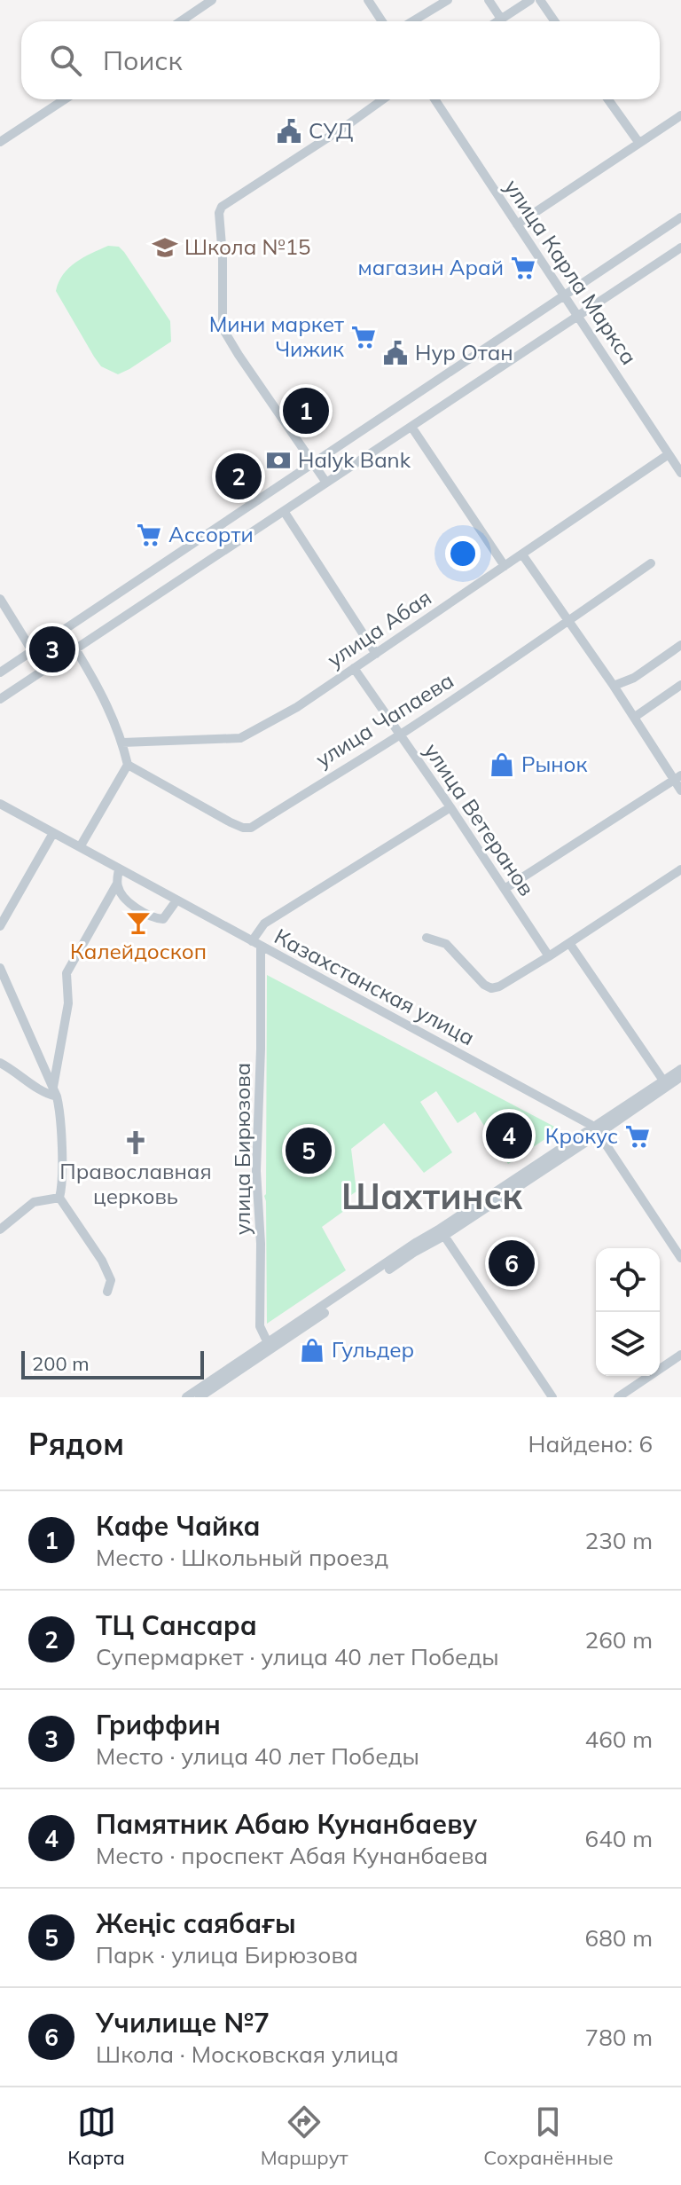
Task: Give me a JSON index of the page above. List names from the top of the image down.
{
  "streets": {
    "street": [
      "улица Карла Маркса",
      "улица Абая",
      "улица Чапаева",
      "улица Ветеранов",
      "Казахстанская улица",
      "улица Бирюзова"
    ]
  },
  "crossings": [
    ["улица Карла Маркса", "улица Абая"],
    ["улица Абая", "улица Ветеранов"],
    ["улица Чапаева", "улица Ветеранов"],
    ["Казахстанская улица", "улица Бирюзова"]
  ],
  "districts": ["Шахтинск"],
  "places": {
    "public building": ["СУД", "Нур Отан"],
    "school or university": ["Школа №15"],
    "supermarket": [
      "магазин Арай",
      "Мини маркет Чижик",
      "Ассорти",
      "Крокус"
    ],
    "bank": ["Halyk Bank"],
    "shop": ["Рынок", "Гульдер"],
    "bar": ["Калейдоскоп"],
    "church": ["Православная церковь"]
  },
  "scale_bar": "200 m",
  "page": {
    "search": "Поиск",
    "pins": [
      "1",
      "2",
      "3",
      "4",
      "5",
      "6"
    ],
    "scale": "200 m",
    "heading": ["Рядом", "Найдено: 6"],
    "list": [
      {
        "mark": "1",
        "name": "Кафе Чайка",
        "note": "Место · Школьный проезд",
        "value": "230 m"
      },
      {
        "mark": "2",
        "name": "ТЦ Сансара",
        "note": "Супермаркет · улица 40 лет Победы",
        "value": "260 m"
      },
      {
        "mark": "3",
        "name": "Гриффин",
        "note": "Место · улица 40 лет Победы",
        "value": "460 m"
      },
      {
        "mark": "4",
        "name": "Памятник Абаю Кунанбаеву",
        "note": "Место · проспект Абая Кунанбаева",
        "value": "640 m"
      },
      {
        "mark": "5",
        "name": "Жеңіс саябағы",
        "note": "Парк · улица Бирюзова",
        "value": "680 m"
      },
      {
        "mark": "6",
        "name": "Училище №7",
        "note": "Школа · Московская улица",
        "value": "780 m"
      }
    ],
    "nav": ["Карта", "Маршрут", "Сохранённые"]
  }
}
